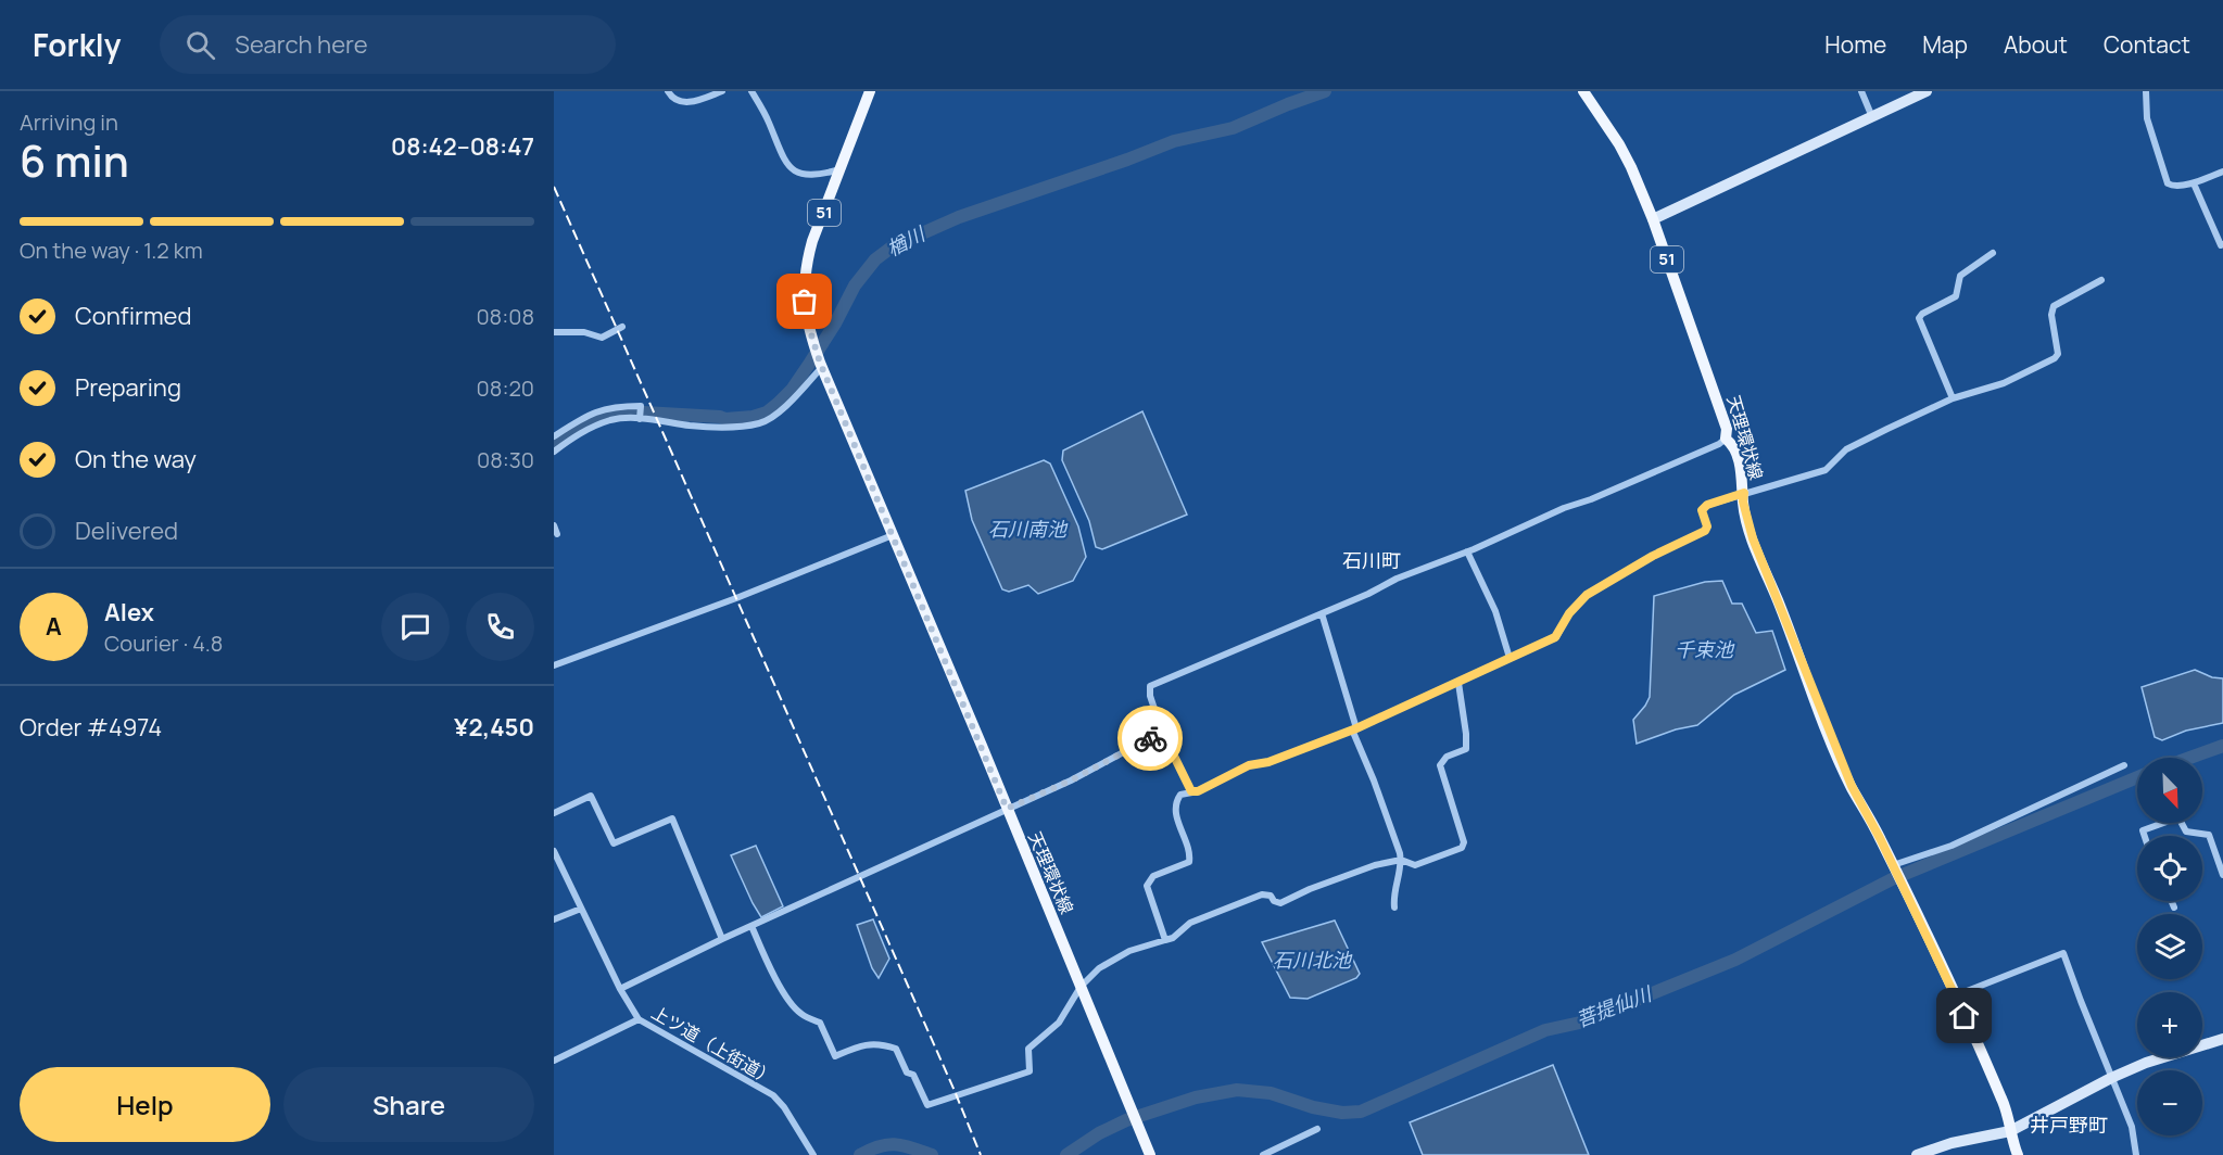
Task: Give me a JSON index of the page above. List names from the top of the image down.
{
  "streets": {
    "main road": ["51", "天理環状線"],
    "street": ["上ツ道（上街道）"]
  },
  "districts": ["石川町", "井戸野町"],
  "water": [
    "楢川",
    "石川南池",
    "千束池",
    "石川北池",
    "菩提仙川"
  ],
  "north": "bottom right",
  "page": {
    "header": "Forkly",
    "search": "Search here",
    "nav": [
      "Home",
      "Map",
      "About",
      "Contact"
    ],
    "heading": ["6 min", "Arriving in", "08:42–08:47"],
    "panel": [
      "Alex",
      "Courier · 4.8",
      "Order #4974",
      "¥2,450"
    ],
    "bar": "On the way · 1.2 km",
    "list": [
      ["Confirmed", "08:08"],
      ["Preparing", "08:20"],
      ["On the way", "08:30"],
      "Delivered"
    ],
    "round": "A",
    "map_buttons": ["+", "−"],
    "buttons": ["Help", "Share"]
  }
}
